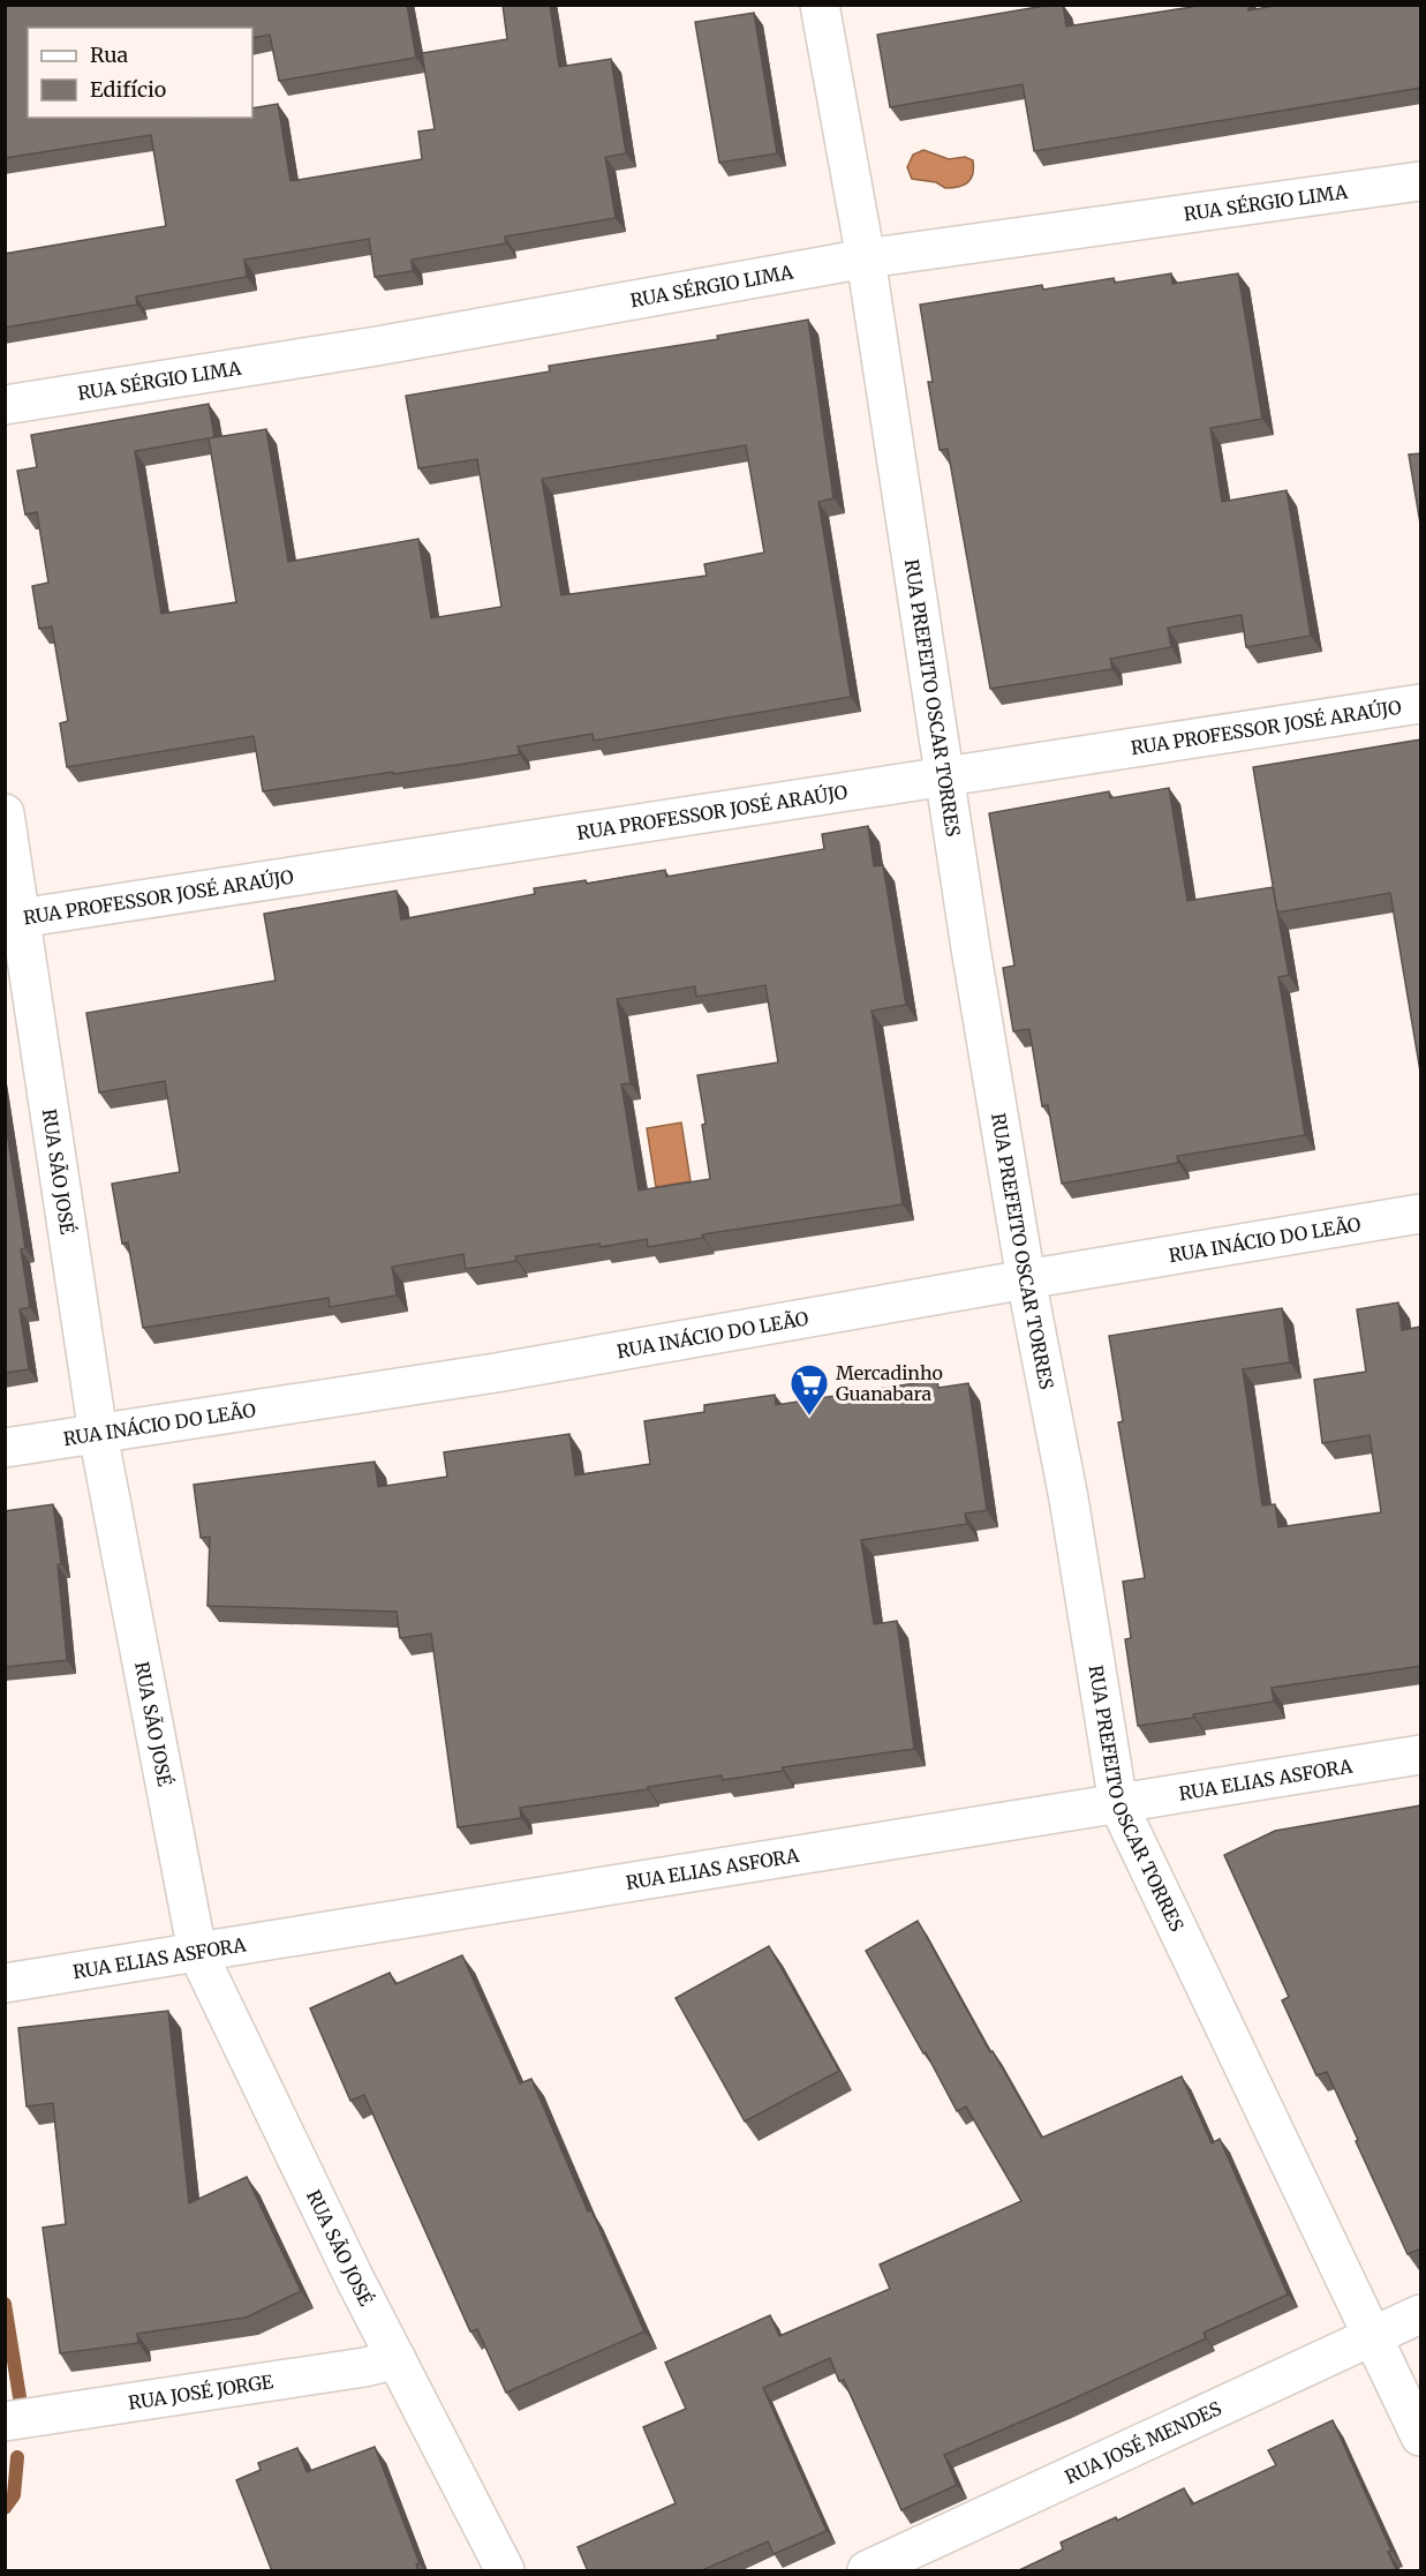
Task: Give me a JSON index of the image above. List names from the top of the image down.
{
  "streets": {
    "street": [
      "RUA SÉRGIO LIMA",
      "RUA PREFEITO OSCAR TORRES",
      "RUA PROFESSOR JOSÉ ARAÚJO",
      "RUA SÃO JOSÉ",
      "RUA INÁCIO DO LEÃO",
      "RUA ELIAS ASFORA",
      "RUA JOSÉ JORGE",
      "RUA JOSÉ MENDES"
    ]
  },
  "crossings": [
    ["RUA SÉRGIO LIMA", "RUA PREFEITO OSCAR TORRES"],
    ["RUA PREFEITO OSCAR TORRES", "RUA PROFESSOR JOSÉ ARAÚJO"],
    ["RUA PREFEITO OSCAR TORRES", "RUA INÁCIO DO LEÃO"],
    ["RUA PREFEITO OSCAR TORRES", "RUA ELIAS ASFORA"],
    ["RUA PREFEITO OSCAR TORRES", "RUA JOSÉ MENDES"],
    ["RUA PROFESSOR JOSÉ ARAÚJO", "RUA SÃO JOSÉ"],
    ["RUA SÃO JOSÉ", "RUA INÁCIO DO LEÃO"],
    ["RUA SÃO JOSÉ", "RUA ELIAS ASFORA"],
    ["RUA SÃO JOSÉ", "RUA JOSÉ JORGE"]
  ],
  "places": {
    "supermarket": ["Mercadinho Guanabara"]
  },
  "legend": ["Rua", "Edifício"]
}
